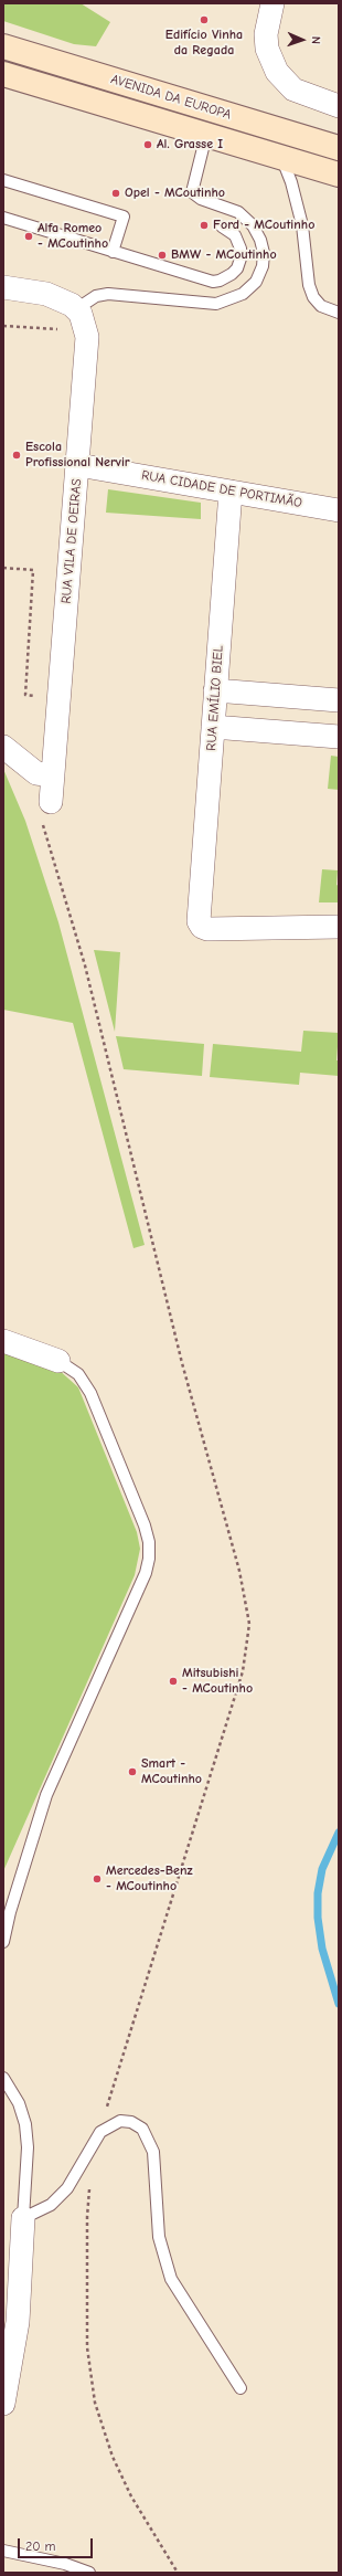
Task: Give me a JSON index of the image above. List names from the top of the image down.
{
  "streets": {
    "main road": ["AVENIDA DA EUROPA"],
    "street": ["RUA CIDADE DE PORTIMÃO", "RUA VILA DE OEIRAS", "RUA EMÍLIO BIEL"]
  },
  "crossings": [
    ["RUA CIDADE DE PORTIMÃO", "RUA VILA DE OEIRAS"],
    ["RUA CIDADE DE PORTIMÃO", "RUA EMÍLIO BIEL"]
  ],
  "places": [
    "Edifício Vinha da Regada",
    "Al. Grasse I",
    "Opel - MCoutinho",
    "Ford - MCoutinho",
    "Alfa Romeo - MCoutinho",
    "BMW - MCoutinho",
    "Escola Profissional Nervir",
    "Mitsubishi - MCoutinho",
    "Smart - MCoutinho",
    "Mercedes-Benz - MCoutinho"
  ],
  "scale_bar": "20 m",
  "north": "right"
}
